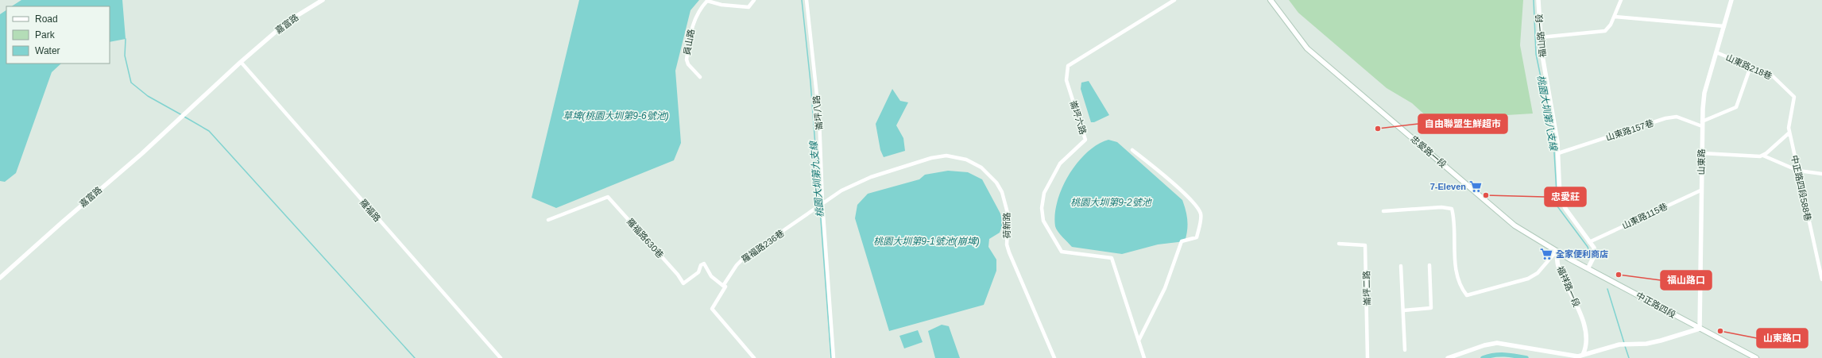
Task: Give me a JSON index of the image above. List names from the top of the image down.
{
  "streets": {
    "main road": ["忠愛路一段", "中正路四段"],
    "street": [
      "嘉富路",
      "福山路一段",
      "員山路",
      "山東路218巷",
      "崙坪八路",
      "崙坪六路",
      "山東路157巷",
      "山東路",
      "中正路四段588巷",
      "羅福路",
      "山東路115巷",
      "荷新路",
      "羅福路630巷",
      "羅福路236巷",
      "福祥路一段",
      "崙坪二路"
    ]
  },
  "crossings": [
    ["嘉富路", "羅福路"],
    ["福山路一段", "山東路157巷"],
    ["福山路一段", "山東路115巷"],
    ["福山路一段", "中正路四段"],
    ["山東路218巷", "山東路"],
    ["山東路218巷", "中正路四段588巷"],
    ["崙坪八路", "荷新路"],
    ["崙坪八路", "羅福路236巷"],
    ["山東路157巷", "山東路"],
    ["忠愛路一段", "福祥路一段"],
    ["忠愛路一段", "中正路四段"],
    ["山東路", "山東路115巷"],
    ["山東路", "中正路四段"],
    ["荷新路", "羅福路236巷"],
    ["羅福路630巷", "羅福路236巷"],
    ["福祥路一段", "中正路四段"]
  ],
  "water": [
    "桃園大圳第八支線",
    "草埤(桃園大圳第9-6號池)",
    "桃園大圳第九支線",
    "桃園大圳第9-2號池",
    "桃園大圳第9-1號池(崩埤)"
  ],
  "places": {
    "other": [
      "自由聯盟生鮮超市",
      "忠愛莊",
      "福山路口",
      "山東路口"
    ],
    "supermarket": ["7-Eleven", "全家便利商店"]
  },
  "legend": ["Road", "Park", "Water"]
}
